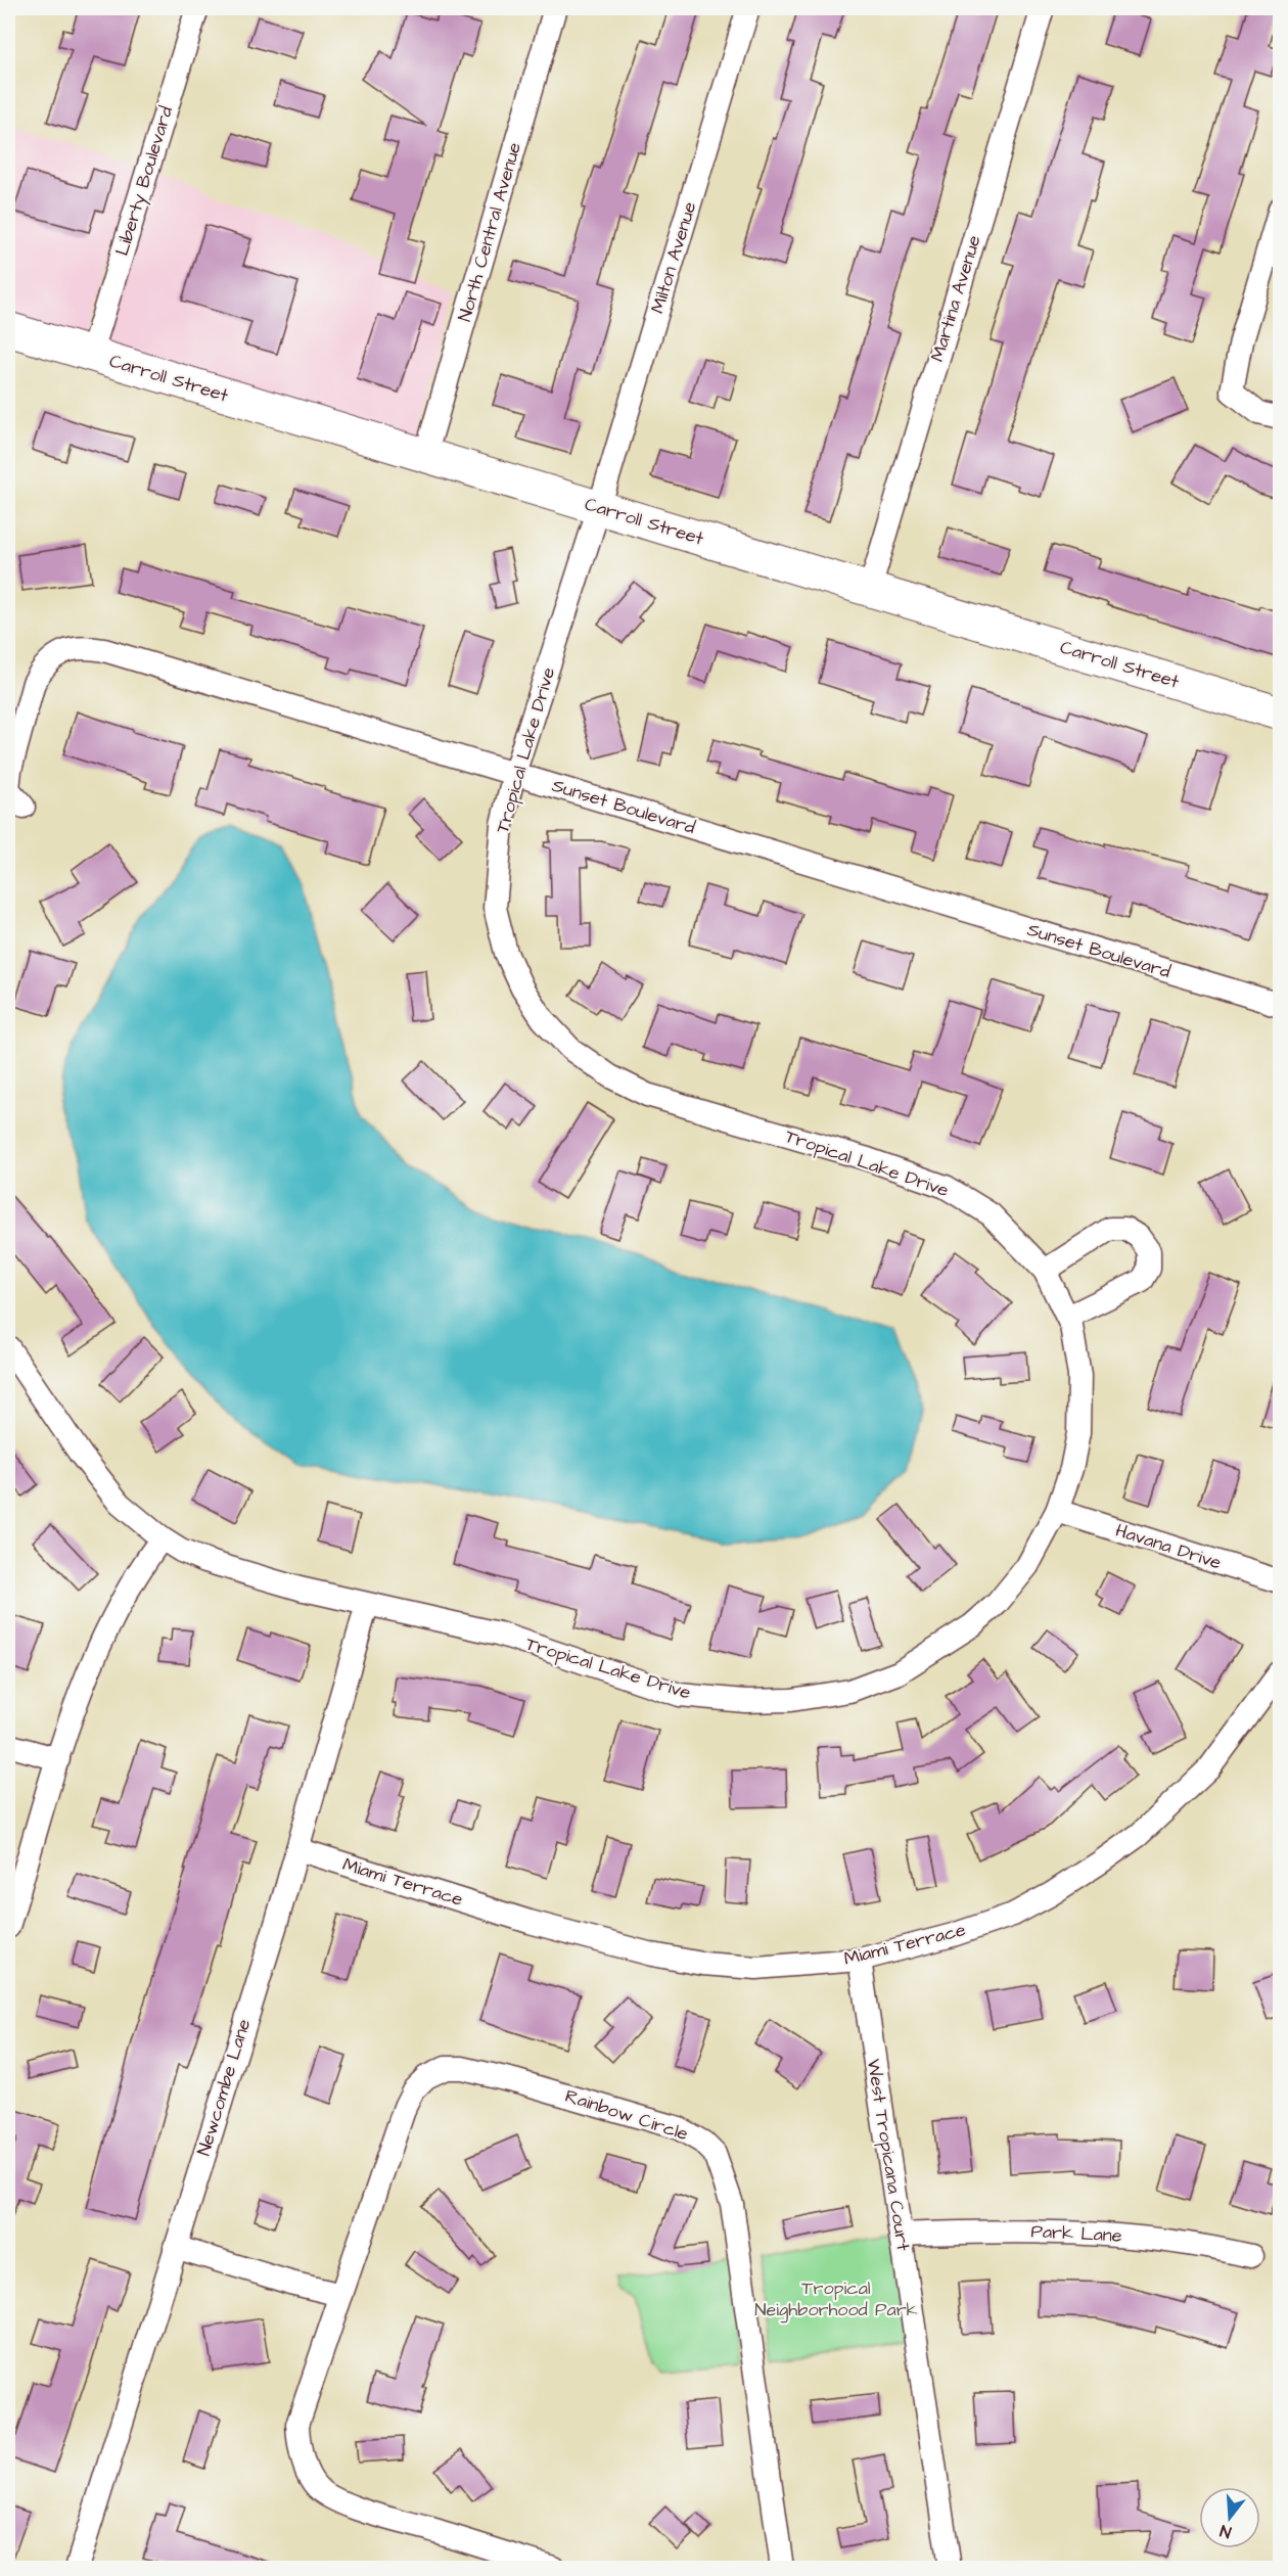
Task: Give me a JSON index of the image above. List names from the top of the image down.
{
  "streets": {
    "main road": ["Carroll Street"],
    "street": [
      "Liberty Boulevard",
      "North Central Avenue",
      "Milton Avenue",
      "Martina Avenue",
      "Tropical Lake Drive",
      "Sunset Boulevard",
      "Havana Drive",
      "Miami Terrace",
      "Newcombe Lane",
      "Rainbow Circle",
      "West Tropicana Court",
      "Park Lane"
    ]
  },
  "crossings": [
    ["Liberty Boulevard", "Carroll Street"],
    ["North Central Avenue", "Carroll Street"],
    ["Milton Avenue", "Carroll Street"],
    ["Milton Avenue", "Tropical Lake Drive"],
    ["Martina Avenue", "Carroll Street"],
    ["Carroll Street", "Tropical Lake Drive"],
    ["Tropical Lake Drive", "Sunset Boulevard"],
    ["Tropical Lake Drive", "Havana Drive"],
    ["Tropical Lake Drive", "Newcombe Lane"],
    ["Miami Terrace", "Newcombe Lane"],
    ["Miami Terrace", "West Tropicana Court"],
    ["West Tropicana Court", "Park Lane"]
  ],
  "parks": ["Tropical Neighborhood Park"],
  "north": "bottom"
}
